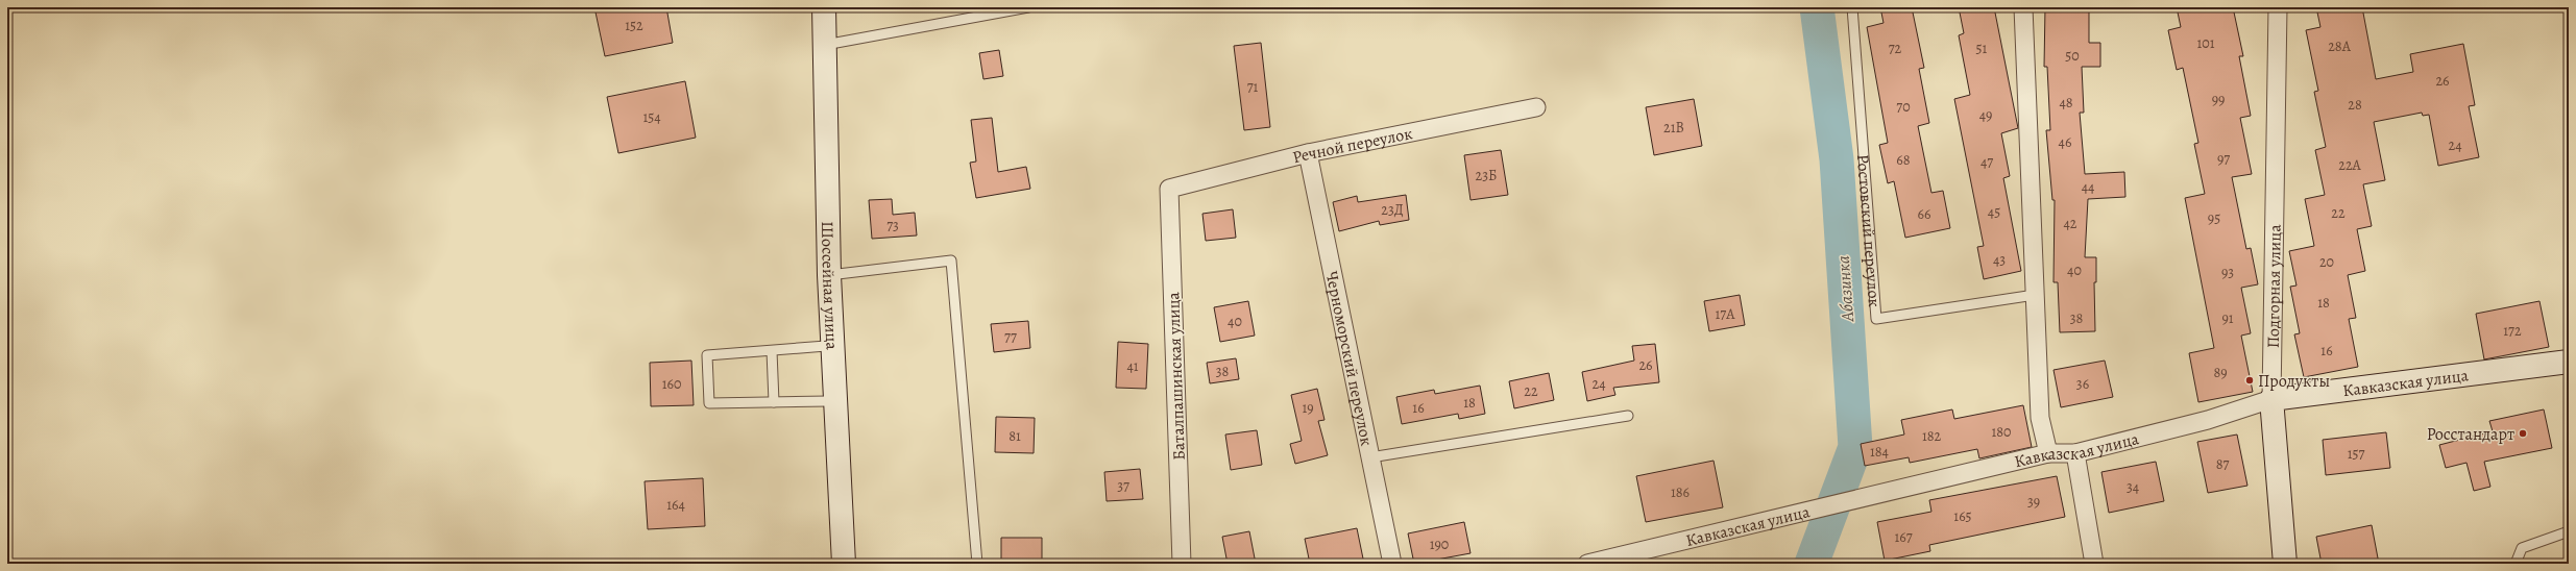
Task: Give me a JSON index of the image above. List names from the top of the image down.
{
  "streets": {
    "main road": ["Шоссейная улица", "Подгорная улица", "Кавказская улица"],
    "street": ["Речной переулок", "Черноморский переулок", "Баталпашинская улица"],
    "lane": ["Ростовский переулок"]
  },
  "crossings": [
    ["Речной переулок", "Черноморский переулок"],
    ["Речной переулок", "Баталпашинская улица"],
    ["Подгорная улица", "Кавказская улица"]
  ],
  "water": ["Абазинка"],
  "places": ["Продукты", "Росстандарт"],
  "house_numbers": [
    "152",
    "101",
    "28А",
    "72",
    "51",
    "50",
    "26",
    "71",
    "99",
    "48",
    "28",
    "70",
    "49",
    "154",
    "21В",
    "46",
    "24",
    "97",
    "68",
    "47",
    "22А",
    "23Б",
    "44",
    "23Д",
    "45",
    "22",
    "66",
    "95",
    "42",
    "73",
    "43",
    "20",
    "40",
    "93",
    "18",
    "17А",
    "38",
    "91",
    "40",
    "172",
    "77",
    "16",
    "26",
    "41",
    "38",
    "89",
    "160",
    "24",
    "36",
    "22",
    "18",
    "19",
    "16",
    "180",
    "81",
    "182",
    "184",
    "157",
    "87",
    "37",
    "34",
    "186",
    "39",
    "164",
    "165",
    "167",
    "190"
  ]
}
